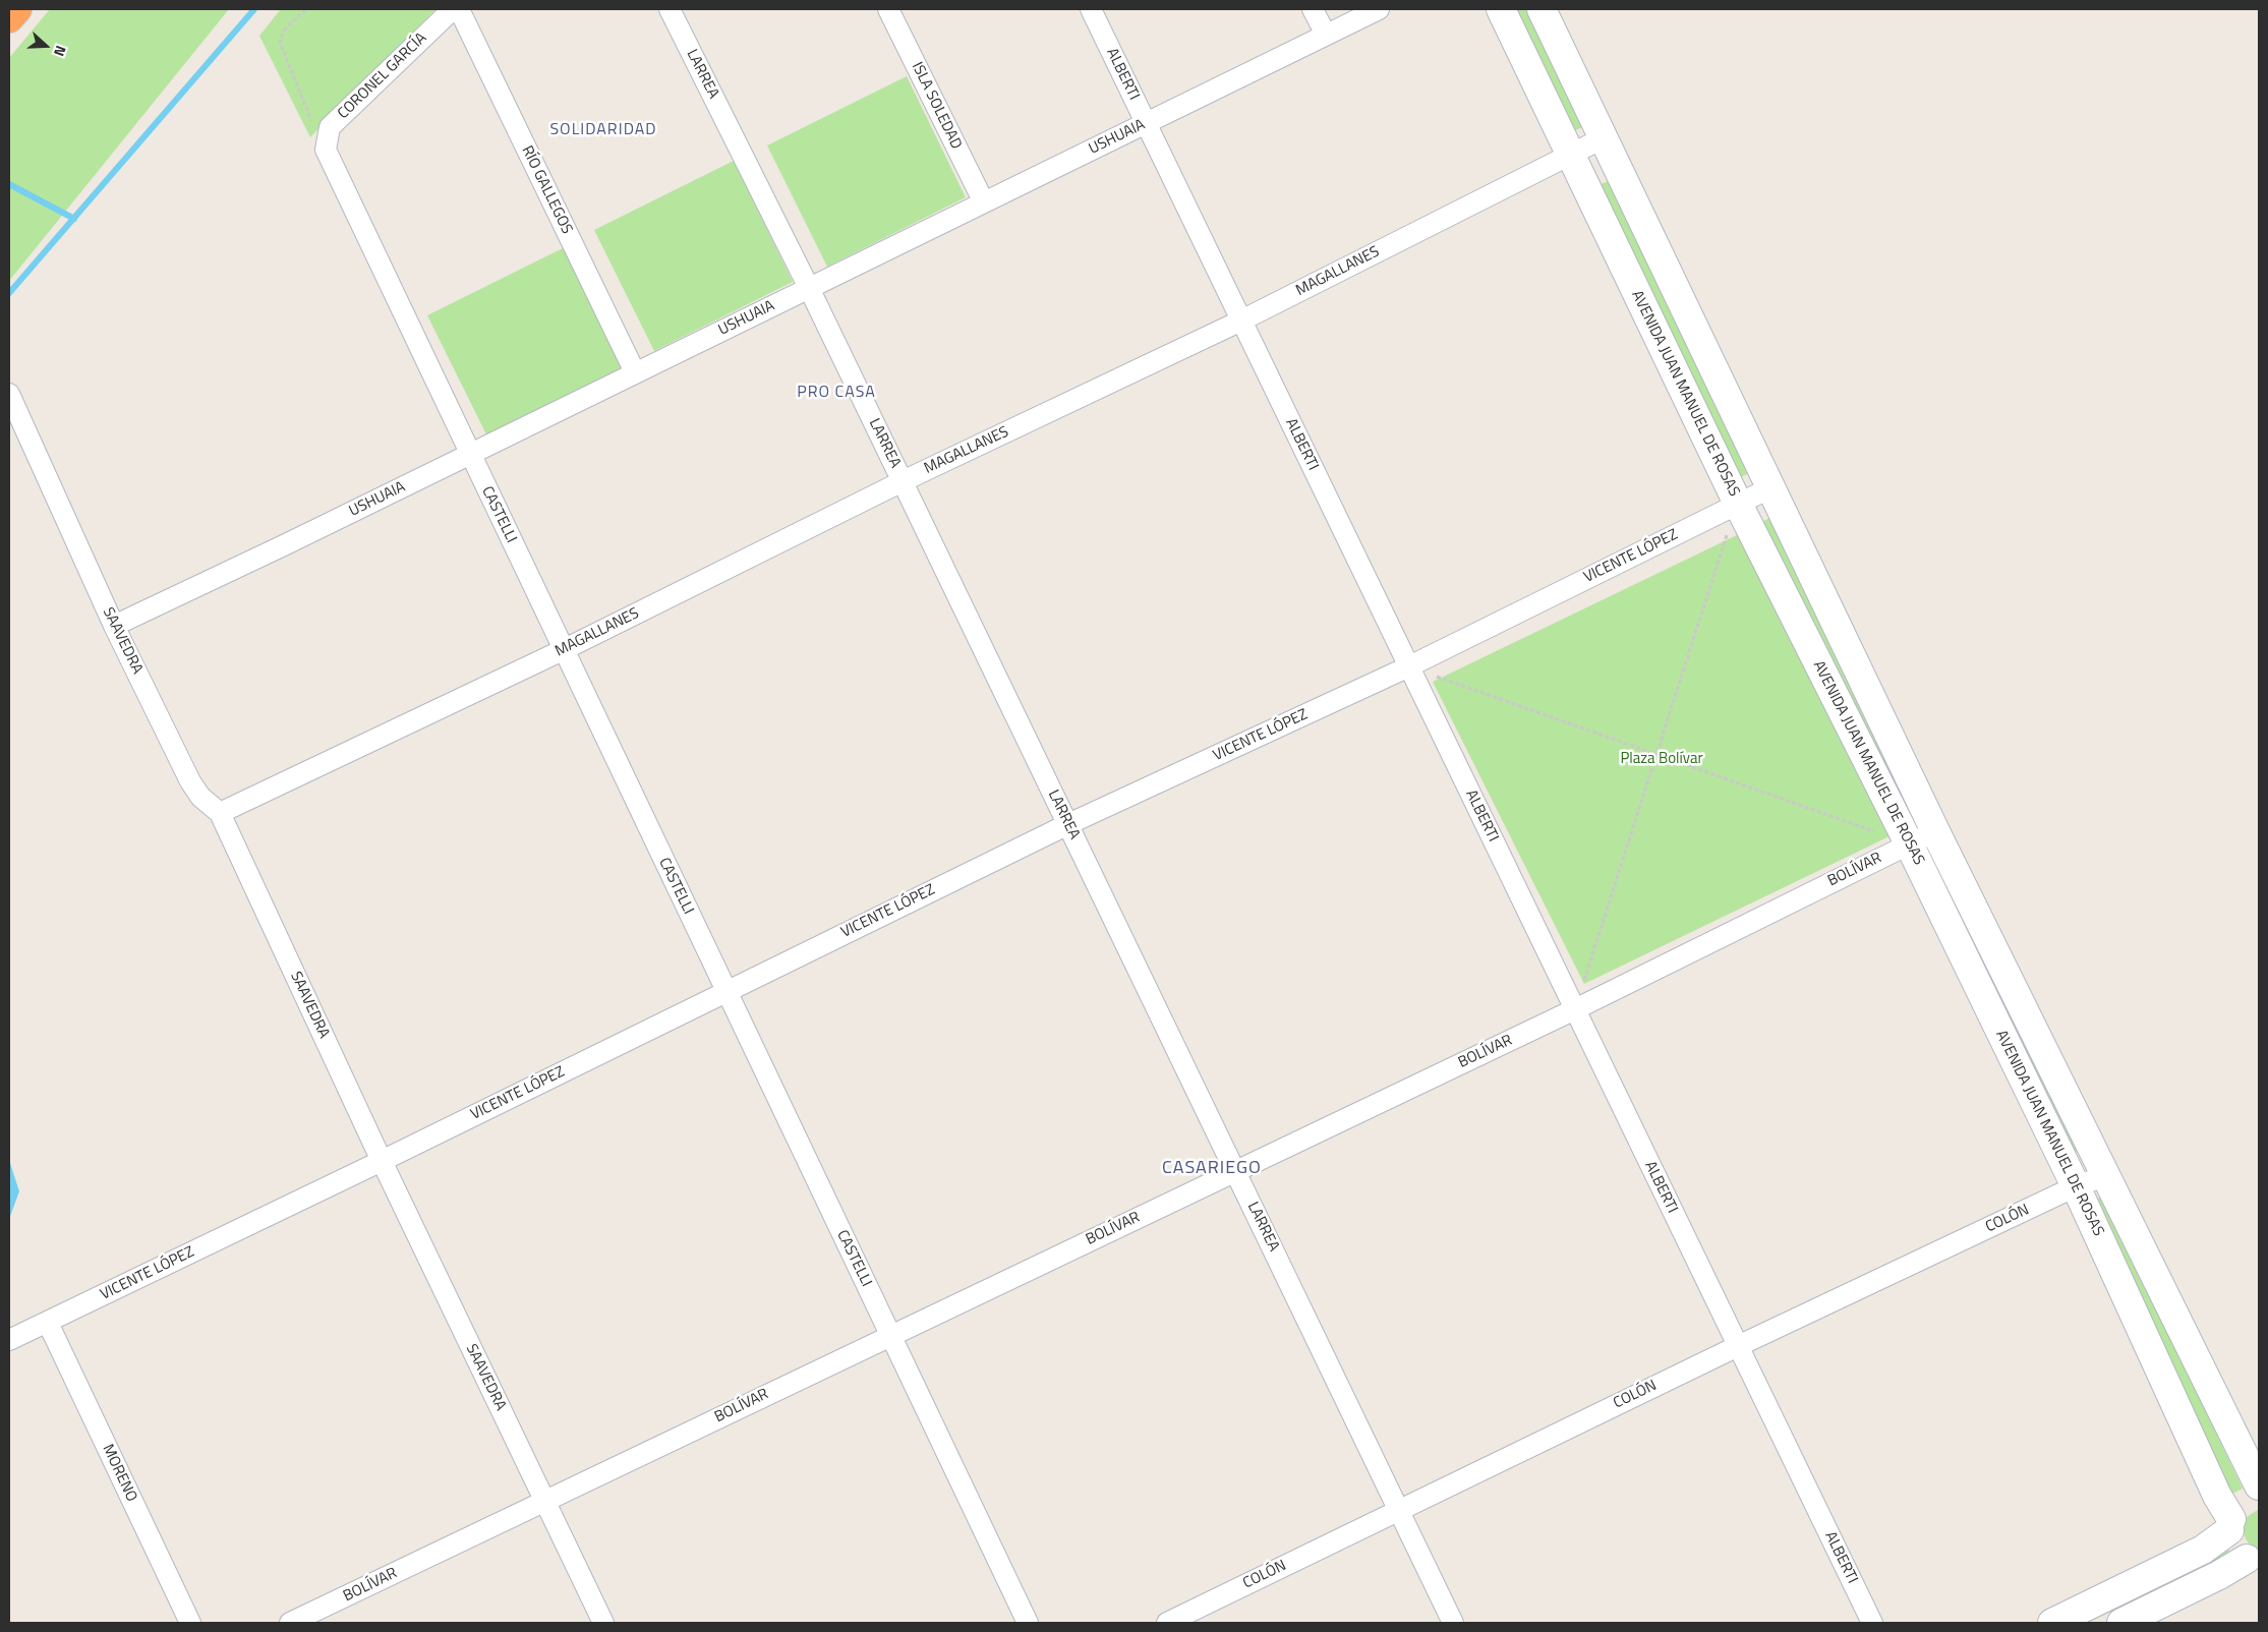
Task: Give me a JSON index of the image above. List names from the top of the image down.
{
  "streets": {
    "street": [
      "LARREA",
      "ALBERTI",
      "CORONEL GARCÍA",
      "ISLA SOLEDAD",
      "USHUAIA",
      "RÍO GALLEGOS",
      "MAGALLANES",
      "AVENIDA JUAN MANUEL DE ROSAS",
      "CASTELLI",
      "VICENTE LÓPEZ",
      "SAAVEDRA",
      "BOLÍVAR",
      "COLÓN",
      "MORENO"
    ]
  },
  "crossings": [
    ["LARREA", "USHUAIA"],
    ["LARREA", "MAGALLANES"],
    ["LARREA", "VICENTE LÓPEZ"],
    ["LARREA", "BOLÍVAR"],
    ["LARREA", "COLÓN"],
    ["ALBERTI", "USHUAIA"],
    ["ALBERTI", "MAGALLANES"],
    ["ALBERTI", "VICENTE LÓPEZ"],
    ["ALBERTI", "BOLÍVAR"],
    ["ALBERTI", "COLÓN"],
    ["CORONEL GARCÍA", "CASTELLI"],
    ["ISLA SOLEDAD", "USHUAIA"],
    ["USHUAIA", "RÍO GALLEGOS"],
    ["USHUAIA", "CASTELLI"],
    ["USHUAIA", "SAAVEDRA"],
    ["MAGALLANES", "AVENIDA JUAN MANUEL DE ROSAS"],
    ["MAGALLANES", "CASTELLI"],
    ["MAGALLANES", "SAAVEDRA"],
    ["AVENIDA JUAN MANUEL DE ROSAS", "VICENTE LÓPEZ"],
    ["AVENIDA JUAN MANUEL DE ROSAS", "BOLÍVAR"],
    ["AVENIDA JUAN MANUEL DE ROSAS", "COLÓN"],
    ["CASTELLI", "VICENTE LÓPEZ"],
    ["CASTELLI", "BOLÍVAR"],
    ["VICENTE LÓPEZ", "SAAVEDRA"],
    ["VICENTE LÓPEZ", "MORENO"],
    ["SAAVEDRA", "BOLÍVAR"]
  ],
  "districts": ["SOLIDARIDAD", "PRO CASA", "CASARIEGO"],
  "parks": ["Plaza Bolívar"],
  "north": "right"
}
